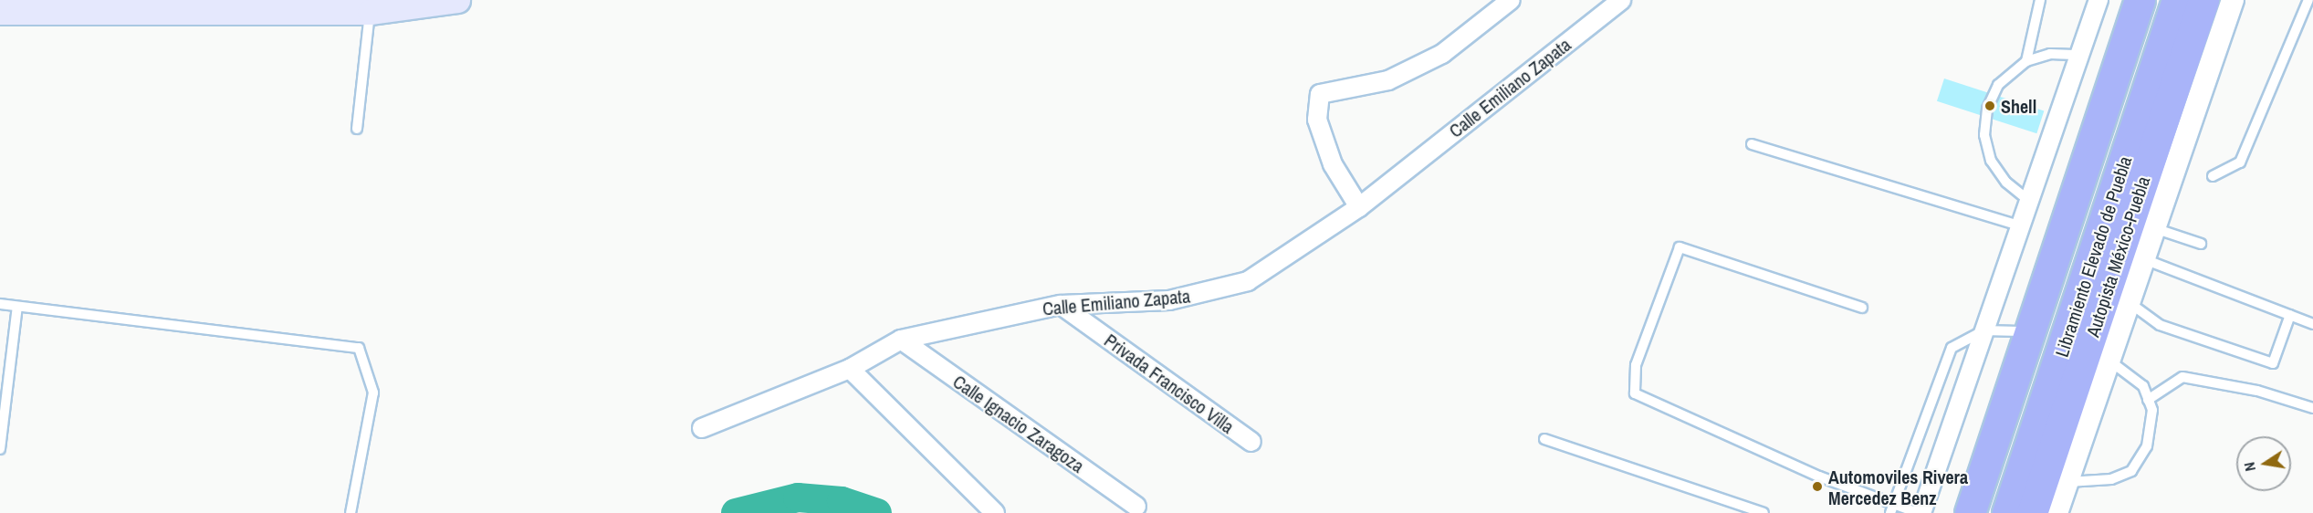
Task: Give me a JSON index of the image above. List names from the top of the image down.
{
  "streets": {
    "highway": ["Libramiento Elevado de Puebla", "Autopista México-Puebla"],
    "street": ["Calle Emiliano Zapata", "Privada Francisco Villa", "Calle Ignacio Zaragoza"]
  },
  "crossings": [
    ["Calle Emiliano Zapata", "Privada Francisco Villa"],
    ["Calle Emiliano Zapata", "Calle Ignacio Zaragoza"]
  ],
  "places": ["Shell", "Automoviles Rivera Mercedez Benz"],
  "north": "left"
}
